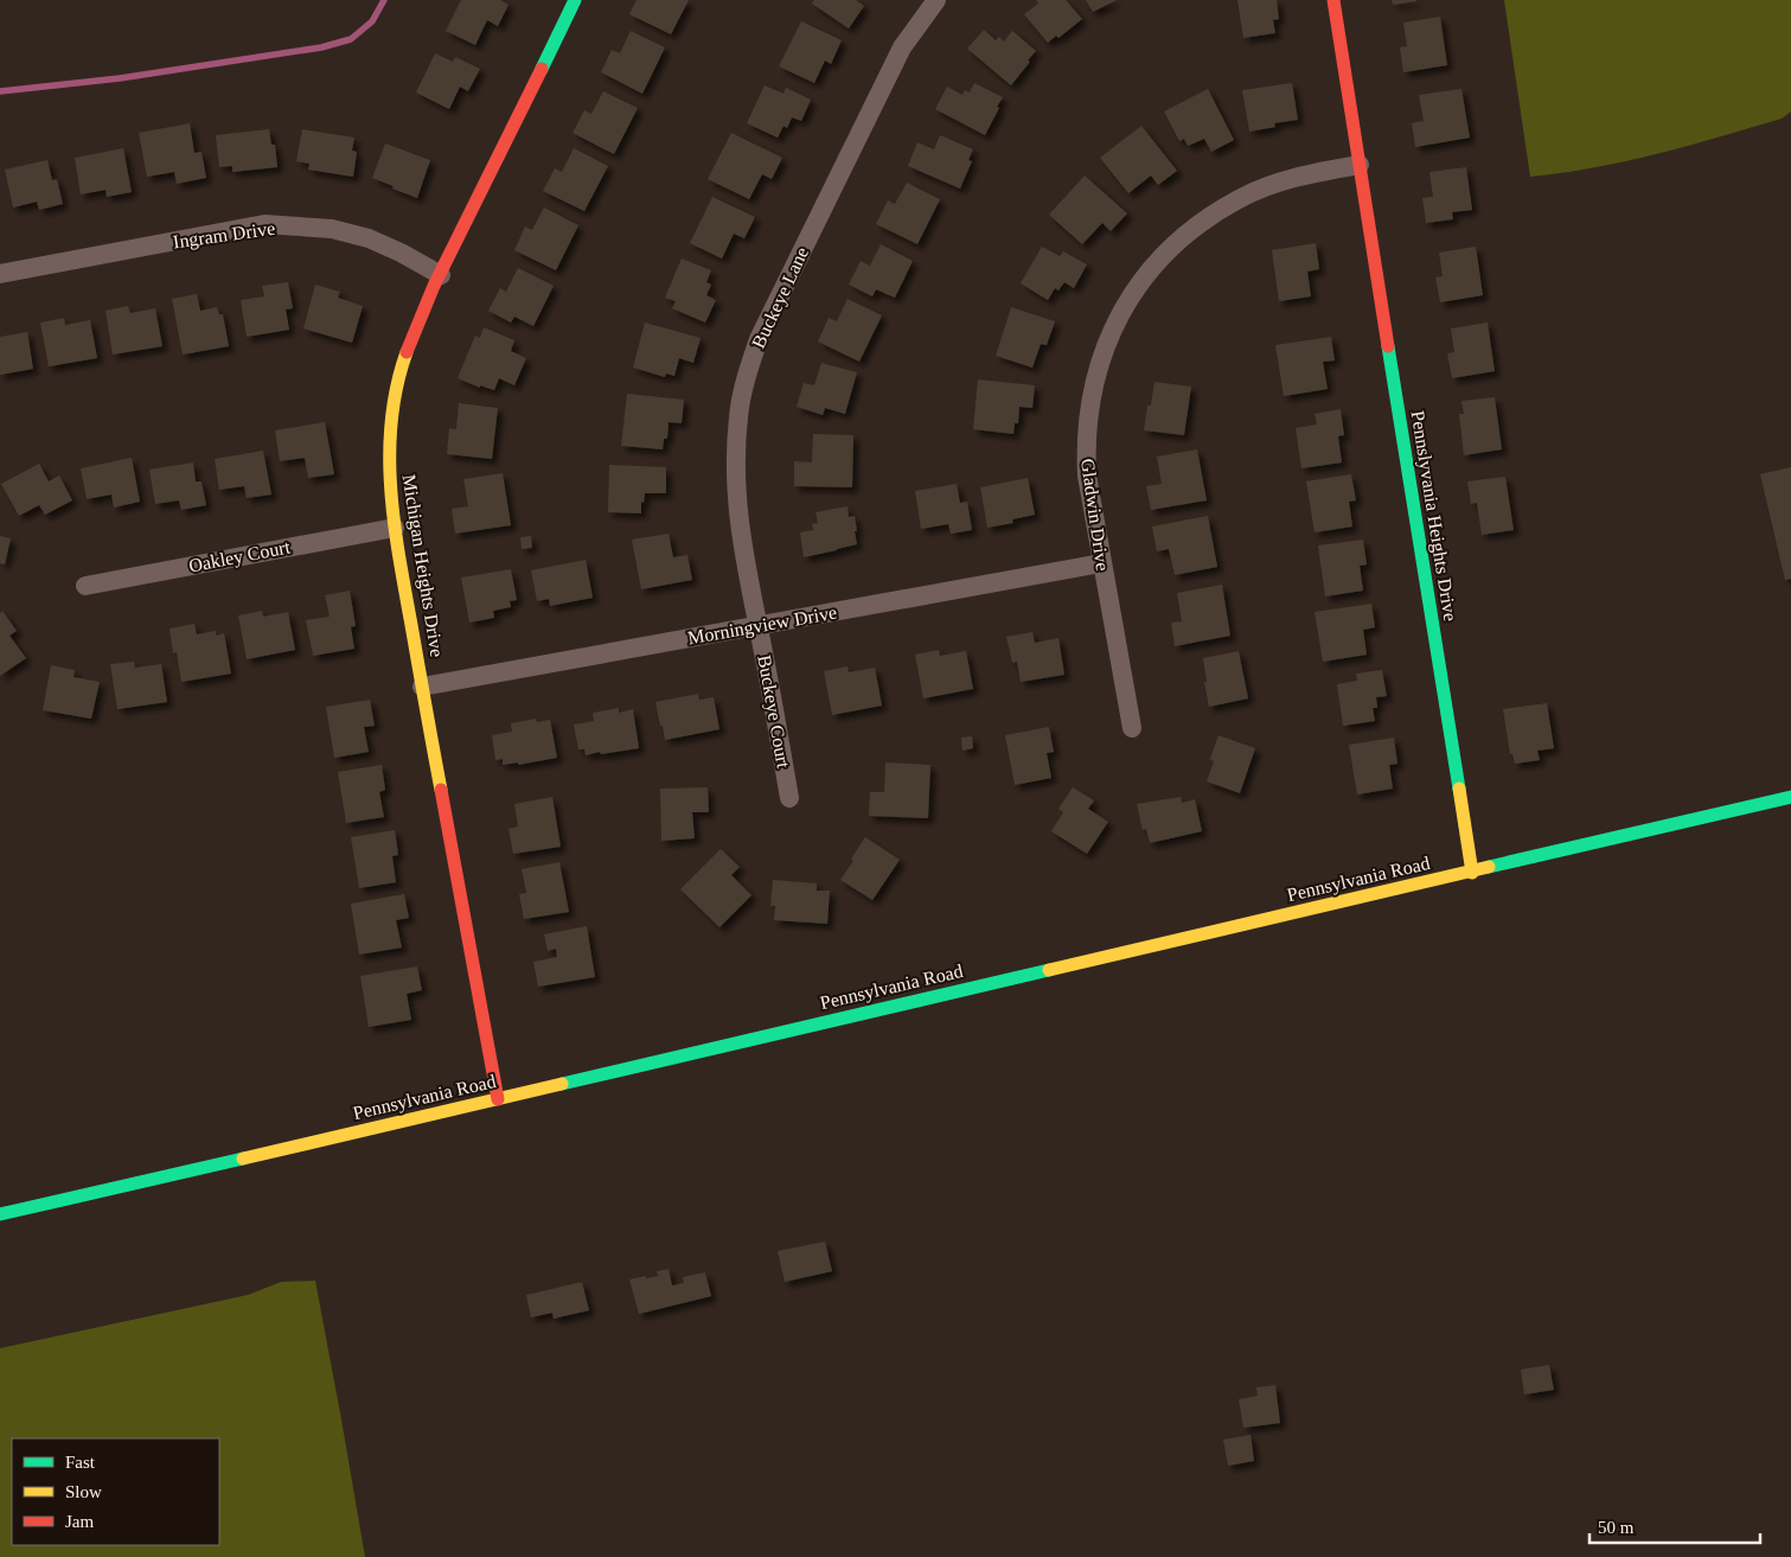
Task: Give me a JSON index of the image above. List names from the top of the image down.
{
  "streets": {
    "street": [
      "Ingram Drive",
      "Buckeye Lane",
      "Gladwin Drive",
      "Pennslyvania Heights Drive",
      "Oakley Court",
      "Michigan Heights Drive",
      "Morningview Drive",
      "Buckeye Court",
      "Pennsylvania Road"
    ]
  },
  "crossings": [
    ["Ingram Drive", "Michigan Heights Drive"],
    ["Buckeye Lane", "Morningview Drive"],
    ["Buckeye Lane", "Buckeye Court"],
    ["Gladwin Drive", "Pennslyvania Heights Drive"],
    ["Gladwin Drive", "Morningview Drive"],
    ["Pennslyvania Heights Drive", "Pennsylvania Road"],
    ["Oakley Court", "Michigan Heights Drive"],
    ["Michigan Heights Drive", "Morningview Drive"],
    ["Michigan Heights Drive", "Pennsylvania Road"],
    ["Morningview Drive", "Buckeye Court"]
  ],
  "legend": ["Fast", "Slow", "Jam"],
  "scale_bar": "50 m"
}
